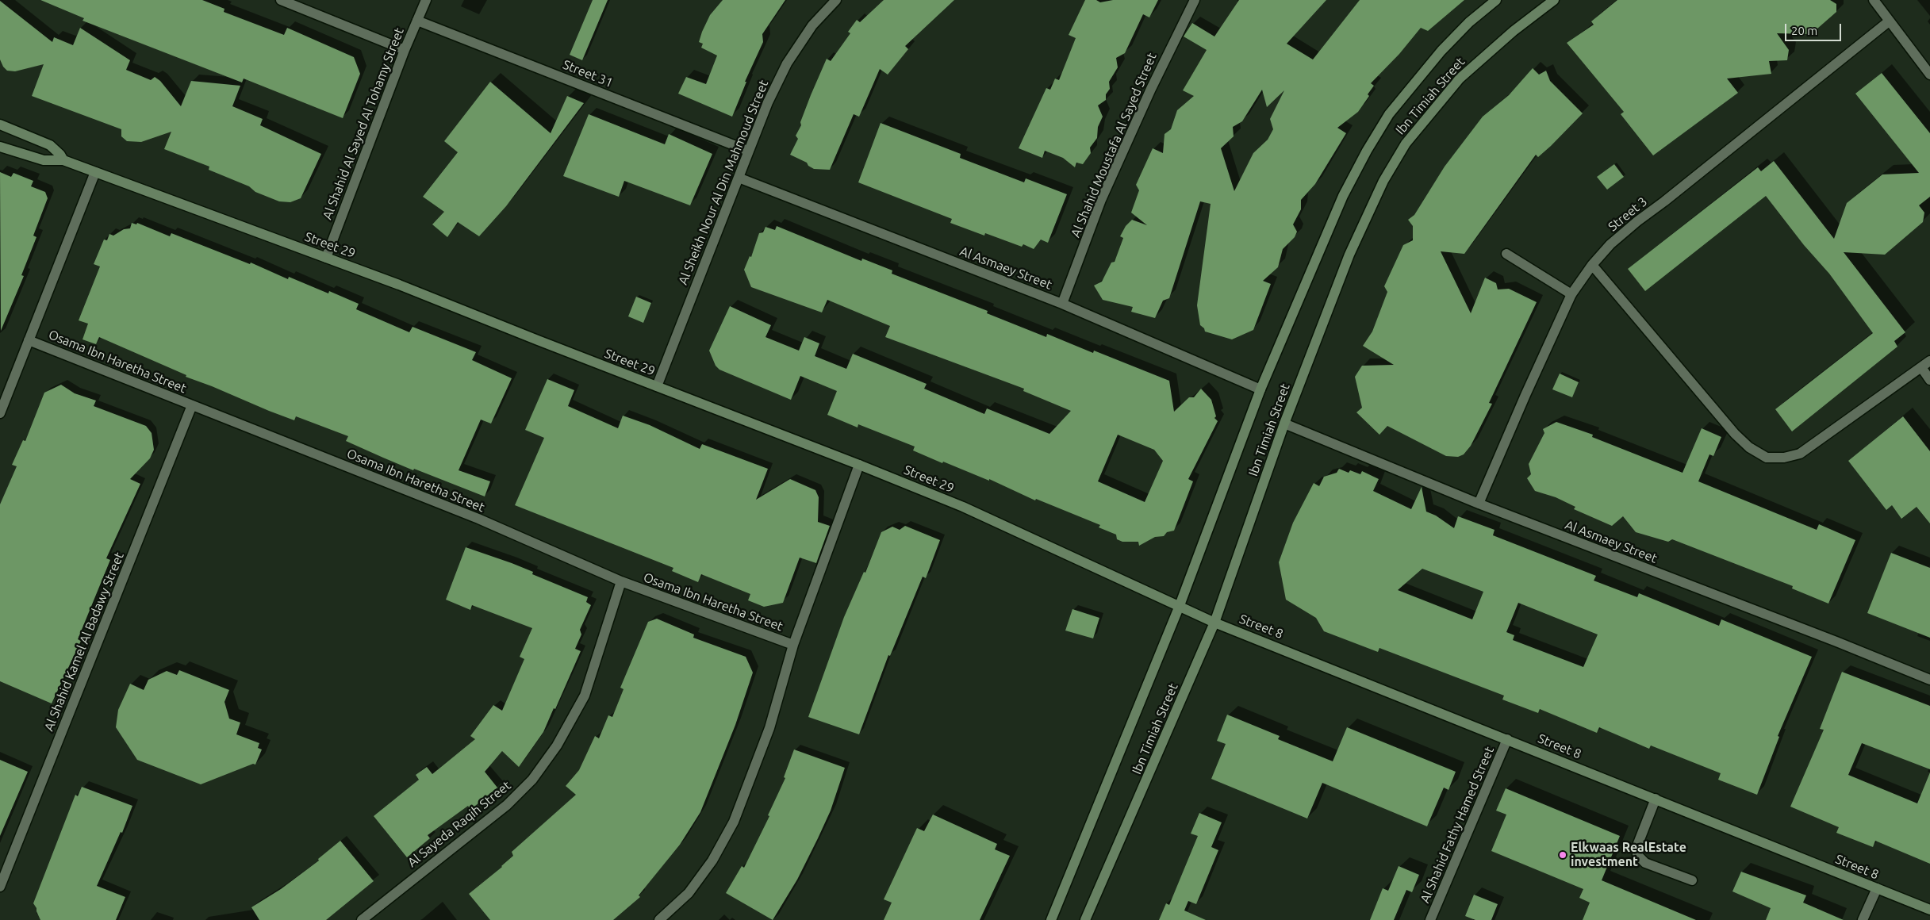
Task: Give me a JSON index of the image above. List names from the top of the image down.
{
  "streets": {
    "street": [
      "Street 31",
      "Ibn Timiah Street",
      "Al Shahid Al Sayed Al Tohamy Street",
      "Al Shahid Moustafa Al Sayed Street",
      "Al Sheikh Nour Al Din Mahmoud Street",
      "Street 3",
      "Street 29",
      "Al Asmaey Street",
      "Osama Ibn Haretha Street",
      "Street 8",
      "Al Shahid Kamel Al Badawy Street",
      "Al Sayeda Raqih Street",
      "Al Shahid Fathy Hamed Street"
    ]
  },
  "crossings": [
    ["Street 31", "Al Shahid Al Sayed Al Tohamy Street"],
    ["Street 31", "Al Sheikh Nour Al Din Mahmoud Street"],
    ["Ibn Timiah Street", "Street 29"],
    ["Ibn Timiah Street", "Al Asmaey Street"],
    ["Ibn Timiah Street", "Street 8"],
    ["Al Shahid Al Sayed Al Tohamy Street", "Street 29"],
    ["Al Shahid Moustafa Al Sayed Street", "Al Asmaey Street"],
    ["Al Sheikh Nour Al Din Mahmoud Street", "Street 29"],
    ["Al Sheikh Nour Al Din Mahmoud Street", "Al Asmaey Street"],
    ["Street 3", "Al Asmaey Street"],
    ["Street 29", "Street 8"],
    ["Osama Ibn Haretha Street", "Al Shahid Kamel Al Badawy Street"],
    ["Osama Ibn Haretha Street", "Al Sayeda Raqih Street"],
    ["Street 8", "Al Shahid Fathy Hamed Street"]
  ],
  "places": ["Elkwaas RealEstate investment"],
  "scale_bar": "20 m"
}
